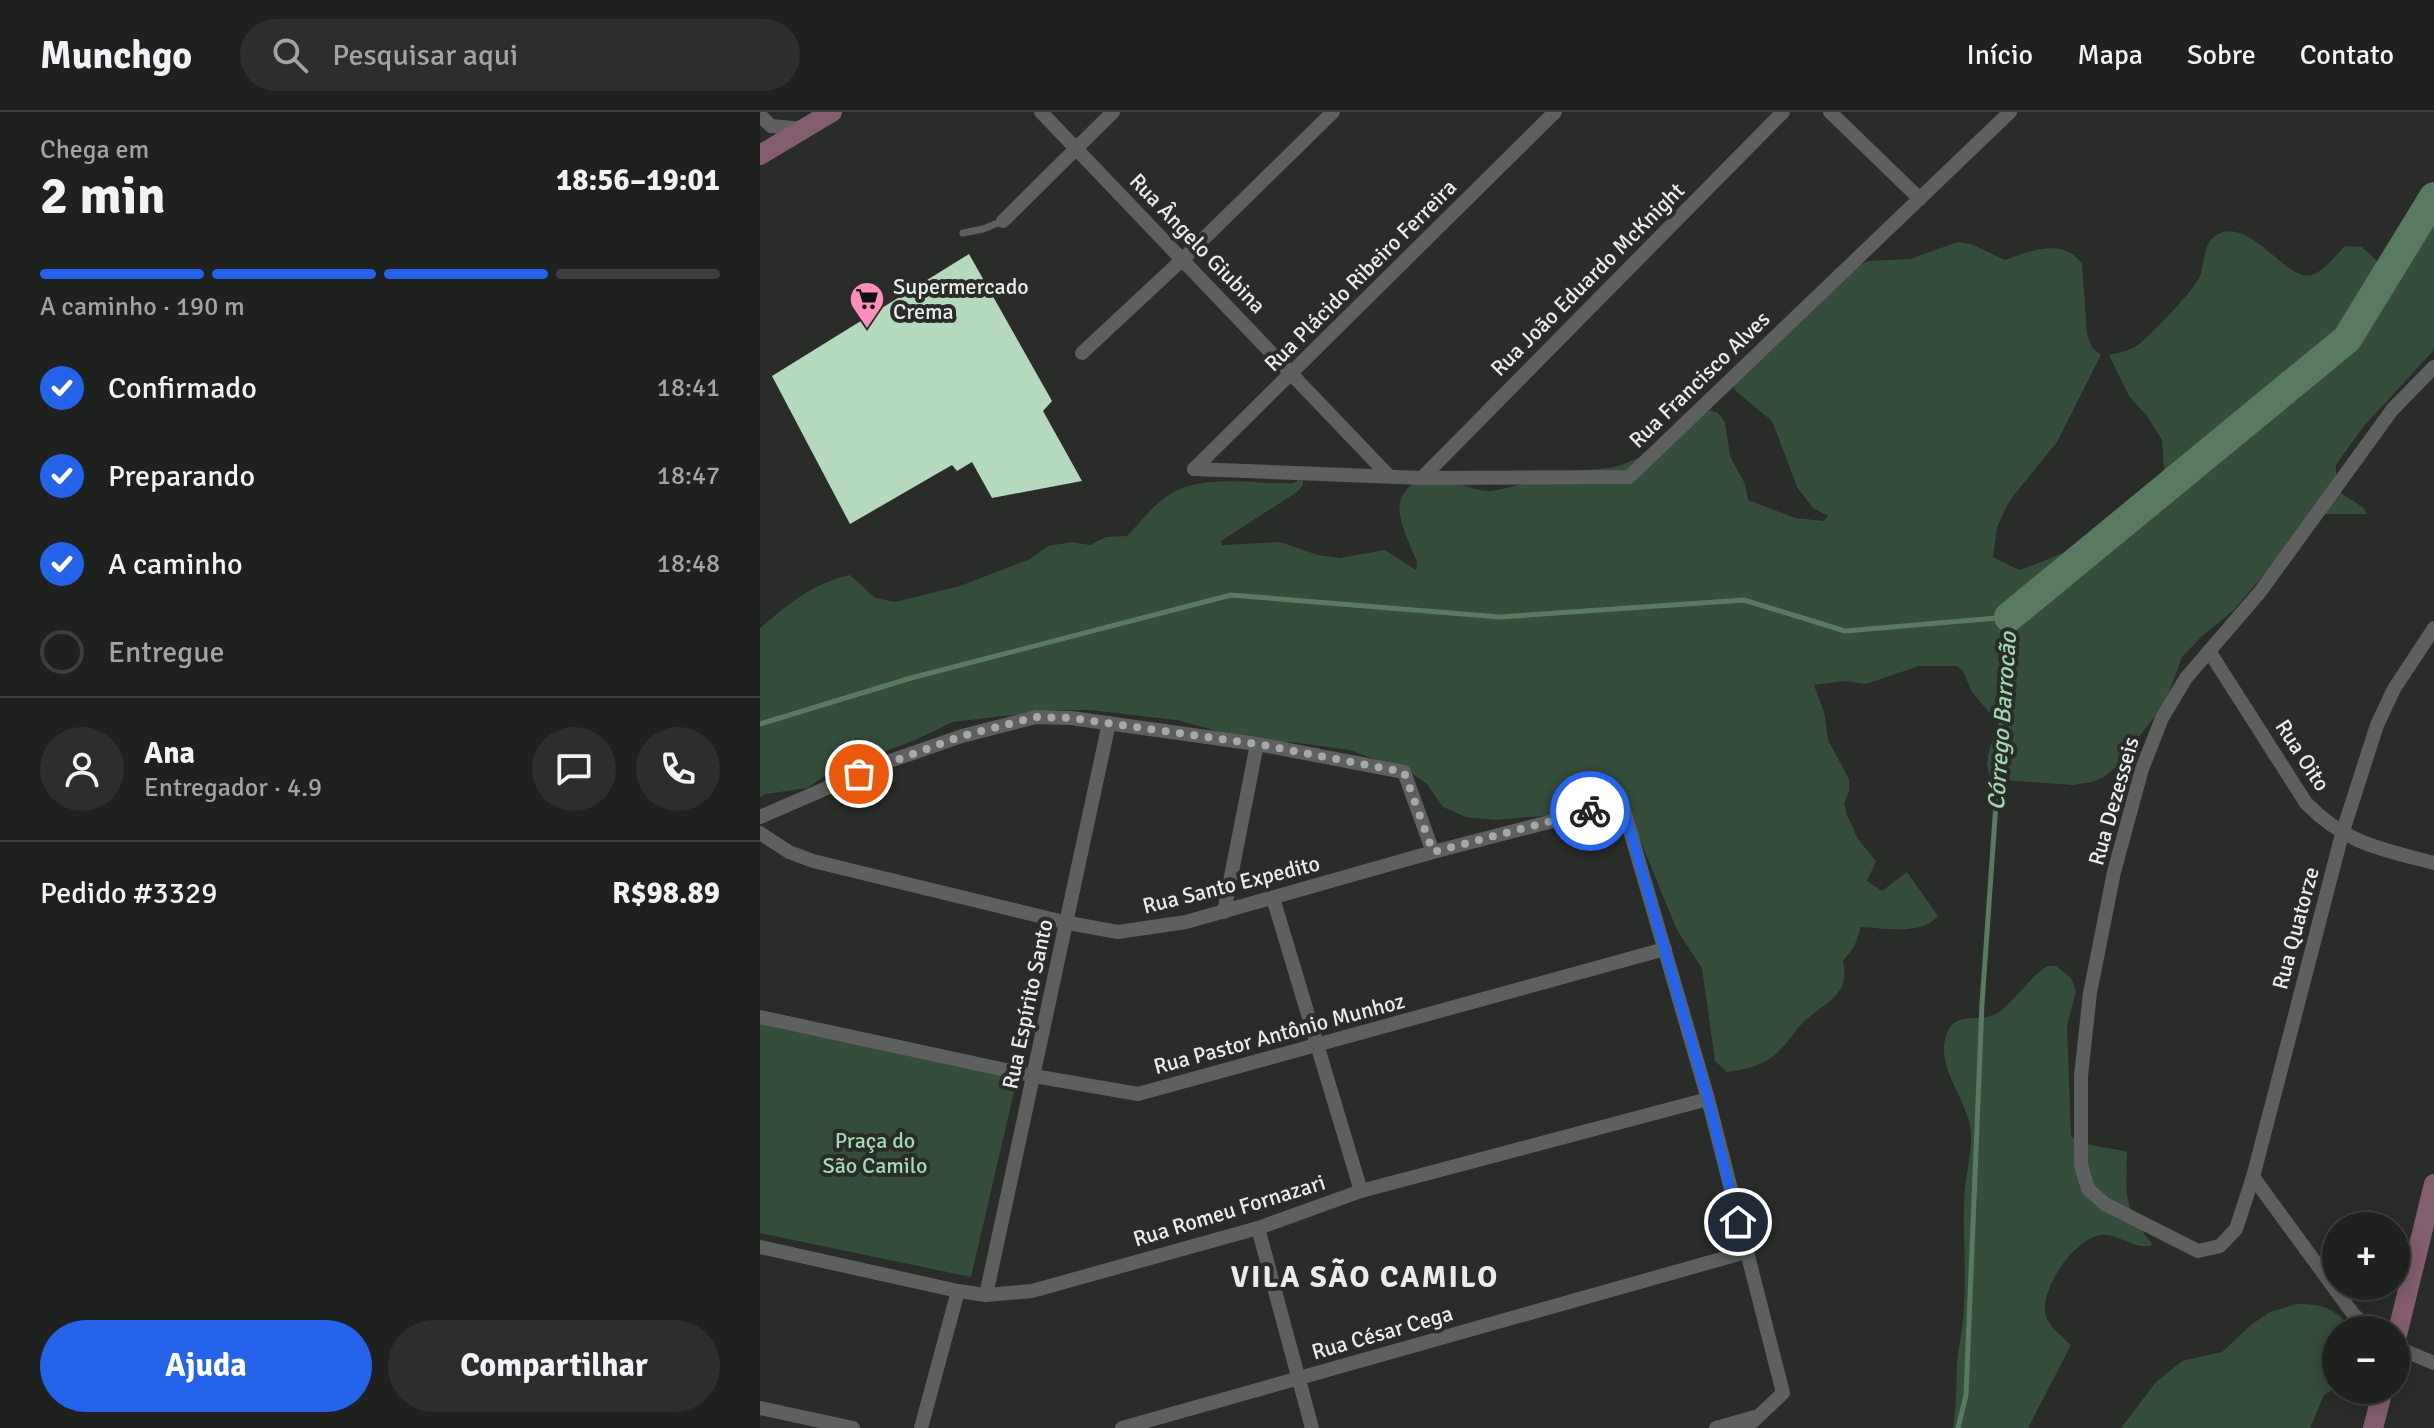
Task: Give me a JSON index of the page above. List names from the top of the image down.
{
  "streets": {
    "street": [
      "Rua Ângelo Giubina",
      "Rua Plácido Ribeiro Ferreira",
      "Rua João Eduardo McKnight",
      "Rua Francisco Alves",
      "Rua Oito",
      "Rua Dezesseis",
      "Rua Santo Expedito",
      "Rua Quatorze",
      "Rua Espírito Santo",
      "Rua Pastor Antônio Munhoz",
      "Rua Romeu Fornazari",
      "Rua César Cega"
    ]
  },
  "crossings": [
    ["Rua Ângelo Giubina", "Rua Plácido Ribeiro Ferreira"],
    ["Rua Ângelo Giubina", "Rua Francisco Alves"],
    ["Rua Plácido Ribeiro Ferreira", "Rua Francisco Alves"],
    ["Rua João Eduardo McKnight", "Rua Francisco Alves"],
    ["Rua Oito", "Rua Dezesseis"],
    ["Rua Oito", "Rua Quatorze"],
    ["Rua Dezesseis", "Rua Quatorze"],
    ["Rua Santo Expedito", "Rua Espírito Santo"],
    ["Rua Santo Expedito", "Rua Pastor Antônio Munhoz"],
    ["Rua Espírito Santo", "Rua Pastor Antônio Munhoz"],
    ["Rua Espírito Santo", "Rua Romeu Fornazari"]
  ],
  "districts": ["VILA SÃO CAMILO"],
  "water": ["Córrego Barrocão"],
  "parks": ["Praça do São Camilo"],
  "places": {
    "supermarket": ["Supermercado Crema"]
  },
  "page": {
    "header": "Munchgo",
    "search": "Pesquisar aqui",
    "nav": [
      "Início",
      "Mapa",
      "Sobre",
      "Contato"
    ],
    "heading": ["2 min", "Chega em", "18:56–19:01"],
    "panel": [
      "Ana",
      "Entregador · 4.9",
      "Pedido #3329",
      "R$98.89"
    ],
    "bar": "A caminho · 190 m",
    "list": [
      ["Confirmado", "18:41"],
      ["Preparando", "18:47"],
      ["A caminho", "18:48"],
      "Entregue"
    ],
    "map_buttons": ["+", "−"],
    "buttons": ["Ajuda", "Compartilhar"]
  }
}
